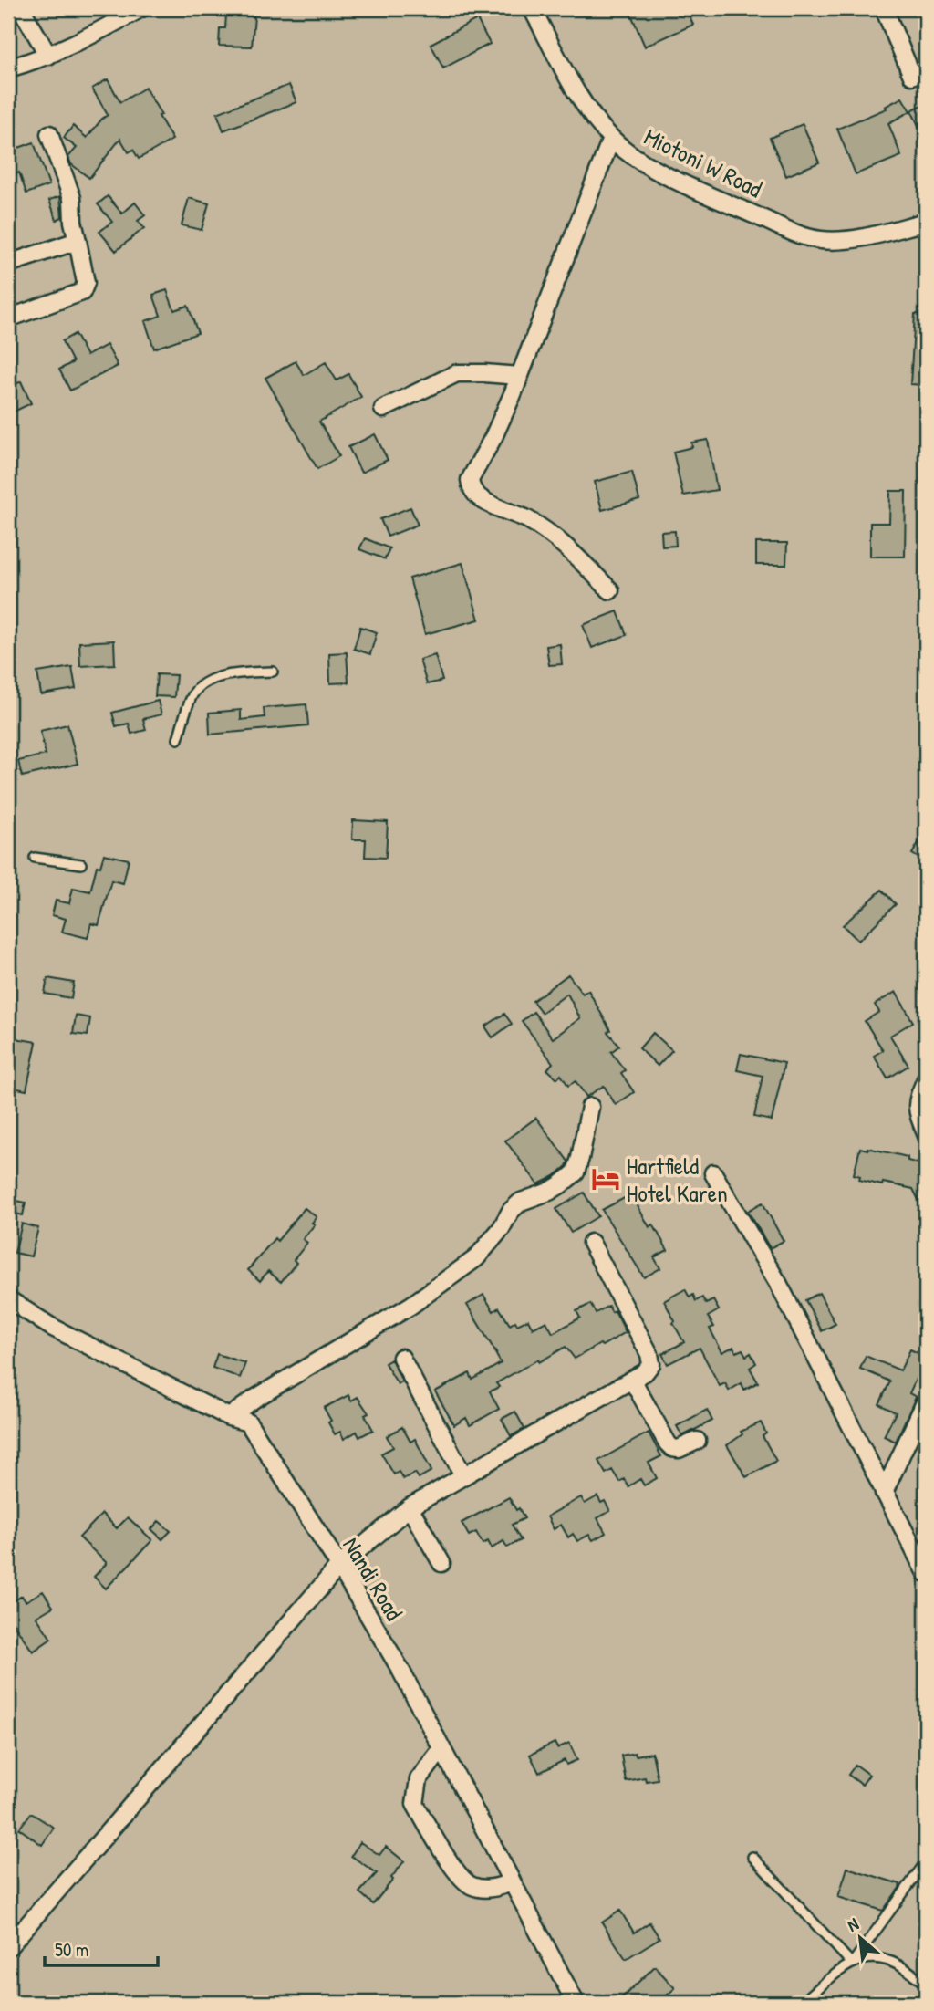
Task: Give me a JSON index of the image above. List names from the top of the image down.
{
  "streets": {
    "street": ["Miotoni W Road", "Nandi Road"]
  },
  "places": {
    "hotel": ["Hartfield Hotel Karen"]
  },
  "scale_bar": "50 m",
  "north": "top left"
}
